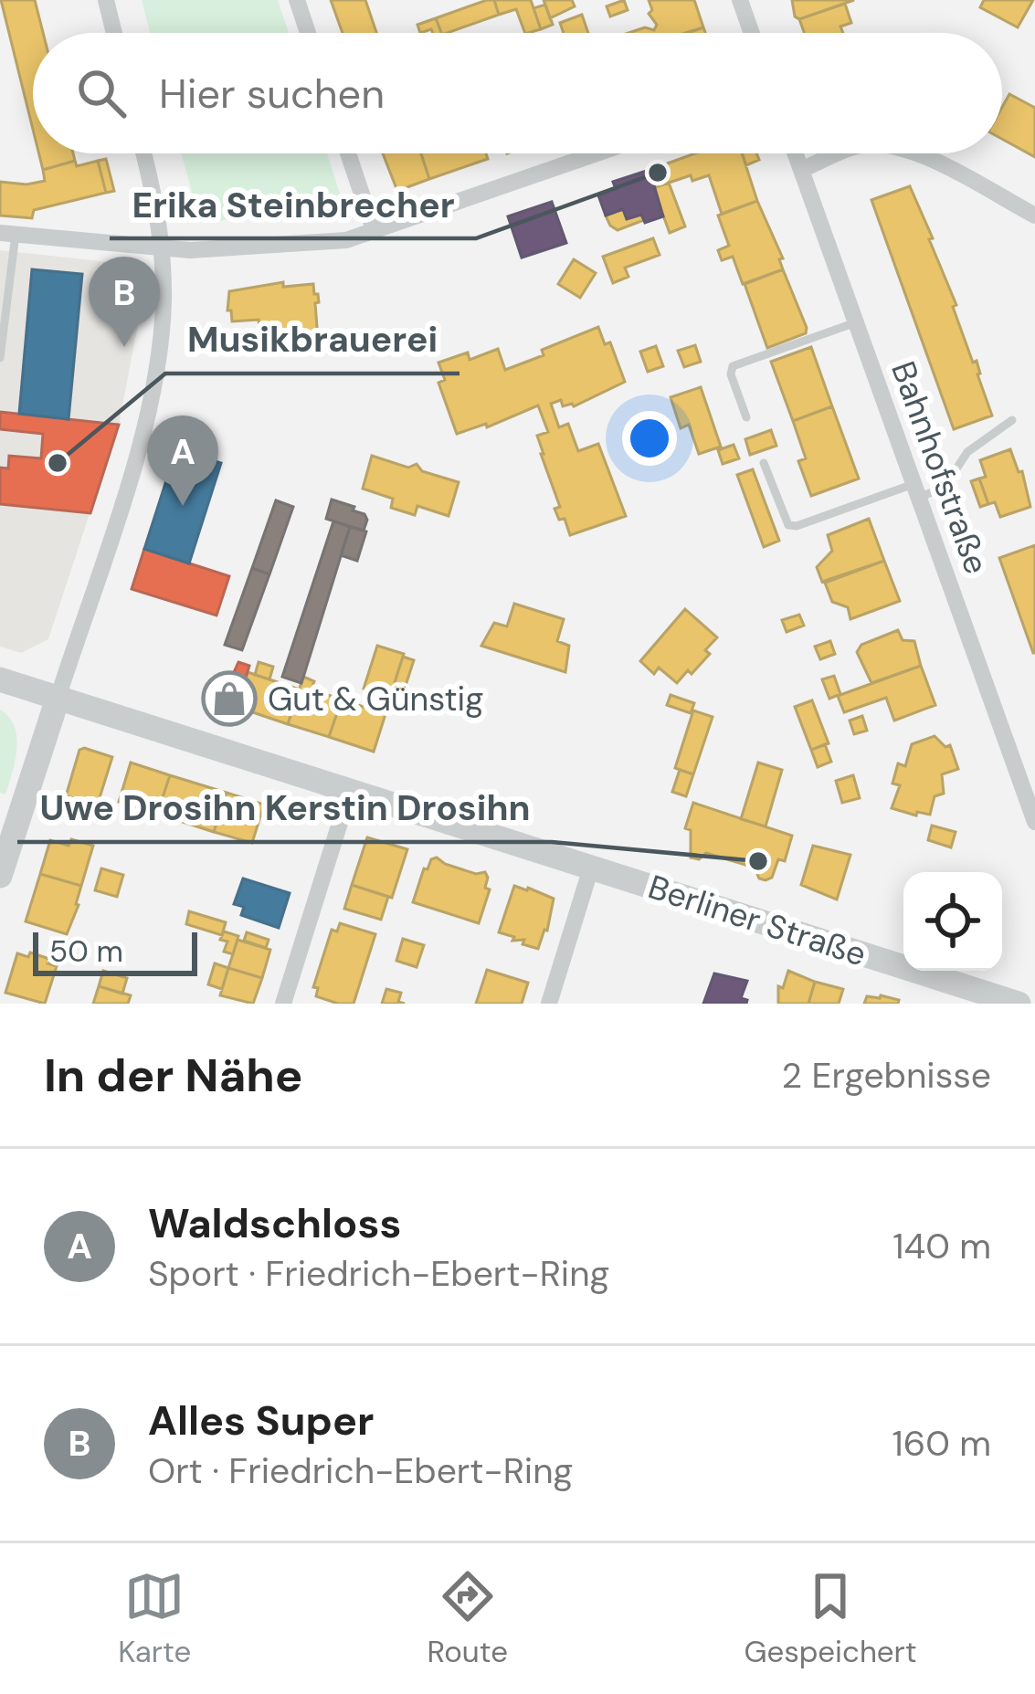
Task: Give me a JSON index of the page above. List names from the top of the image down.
{
  "streets": {
    "main road": ["Berliner Straße"],
    "street": ["Bahnhofstraße"]
  },
  "places": {
    "other": ["Erika Steinbrecher", "Musikbrauerei", "Uwe Drosihn Kerstin Drosihn"],
    "shop": ["Gut & Günstig"]
  },
  "scale_bar": "50 m",
  "page": {
    "search": "Hier suchen",
    "pins": ["B", "A"],
    "scale": "50 m",
    "heading": ["In der Nähe", "2 Ergebnisse"],
    "list": [
      {
        "mark": "A",
        "name": "Waldschloss",
        "note": "Sport · Friedrich-Ebert-Ring",
        "value": "140 m"
      },
      {
        "mark": "B",
        "name": "Alles Super",
        "note": "Ort · Friedrich-Ebert-Ring",
        "value": "160 m"
      }
    ],
    "nav": ["Karte", "Route", "Gespeichert"]
  }
}
